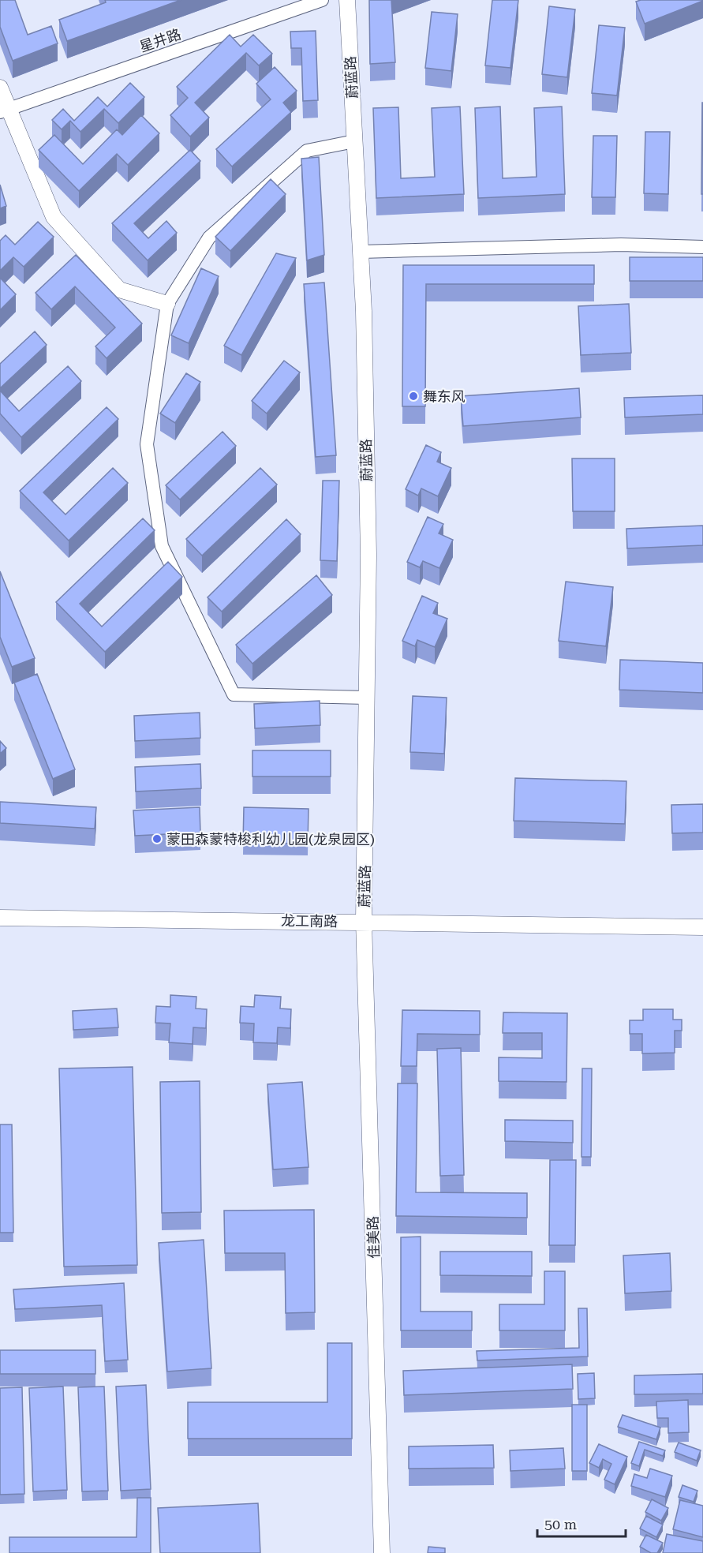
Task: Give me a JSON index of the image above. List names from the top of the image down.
{
  "streets": {
    "street": [
      "星井路",
      "蔚蓝路",
      "龙工南路",
      "佳美路"
    ]
  },
  "crossings": [
    ["蔚蓝路", "龙工南路"],
    ["蔚蓝路", "佳美路"],
    ["龙工南路", "佳美路"]
  ],
  "places": ["舞东风", "蒙田森蒙特梭利幼儿园(龙泉园区)"],
  "scale_bar": "50 m"
}
